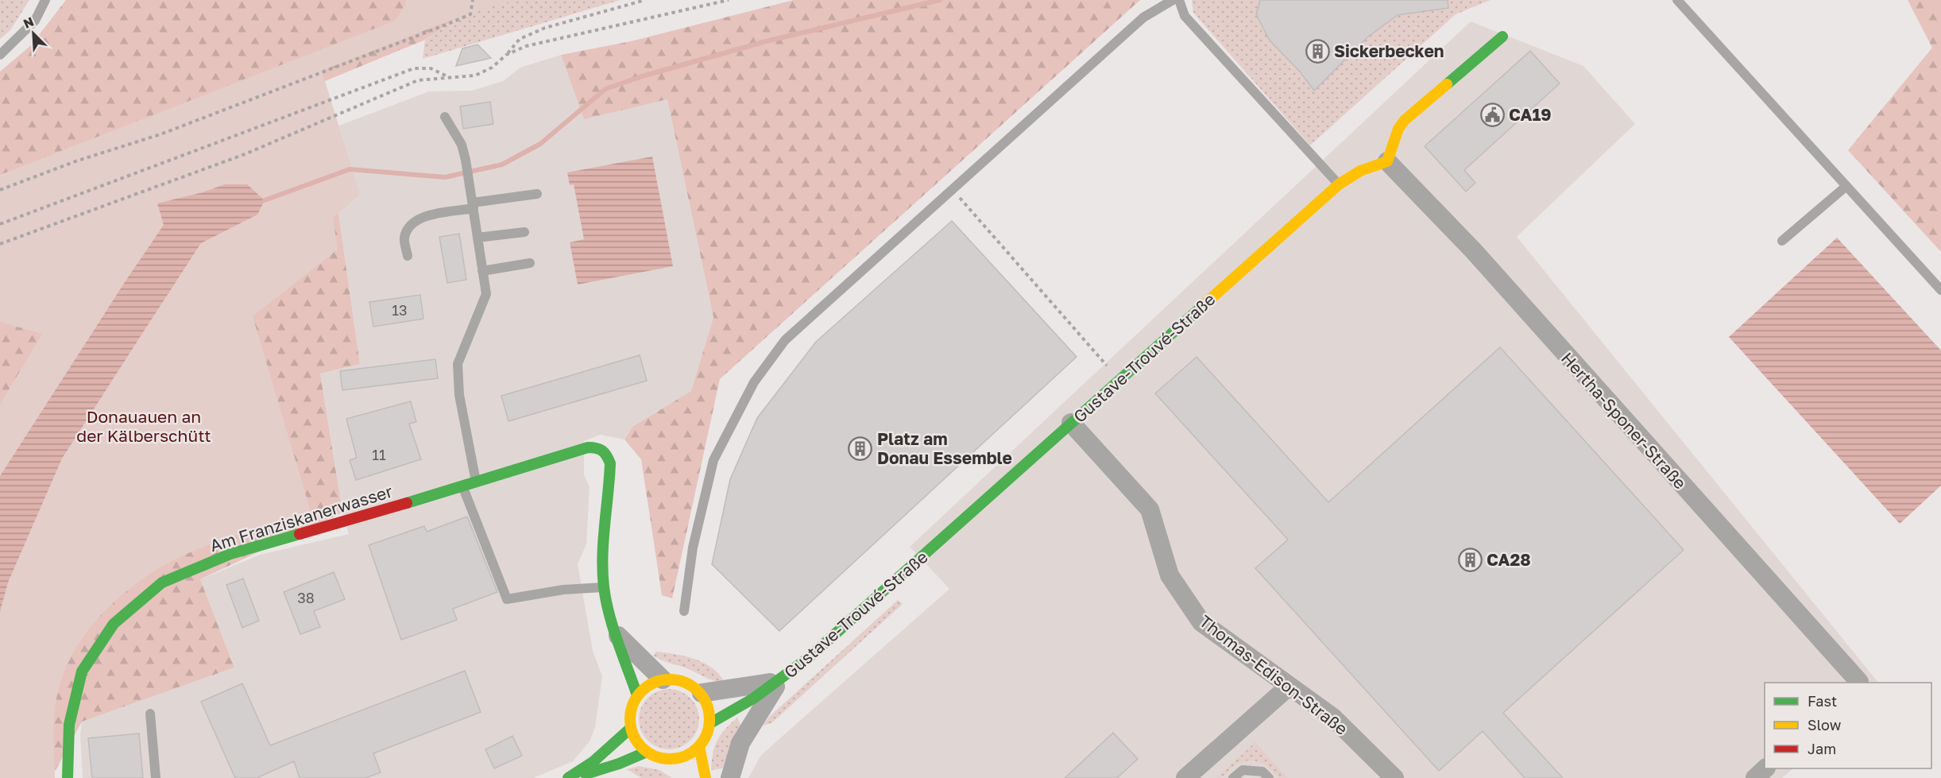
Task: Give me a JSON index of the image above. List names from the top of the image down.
{
  "streets": {
    "street": [
      "Gustave-Trouvé-Straße",
      "Hertha-Sponer-Straße",
      "Am Franziskanerwasser",
      "Thomas-Edison-Straße"
    ]
  },
  "crossings": [
    ["Gustave-Trouvé-Straße", "Hertha-Sponer-Straße"],
    ["Gustave-Trouvé-Straße", "Thomas-Edison-Straße"]
  ],
  "parks": ["Donauauen an der Kälberschütt"],
  "places": {
    "building": ["Sickerbecken", "Platz am Donau Essemble", "CA28"],
    "public building": ["CA19"]
  },
  "house_numbers": ["13", "11", "38"],
  "legend": ["Fast", "Slow", "Jam"],
  "north": "top left"
}
